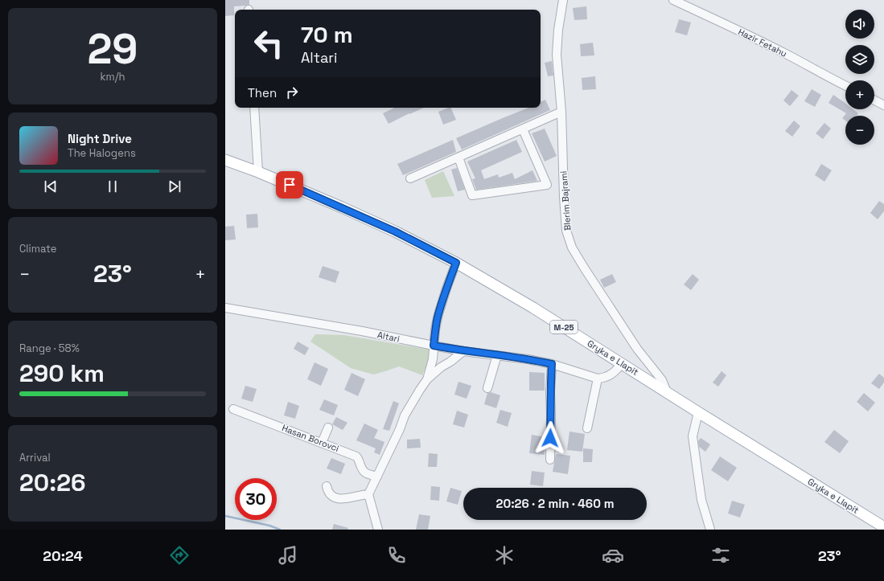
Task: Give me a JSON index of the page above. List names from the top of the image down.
{
  "streets": {
    "main road": ["M-25", "Gryka e Llapit"],
    "street": [
      "Hazir Fetahu",
      "Blerim Bajrami",
      "Altari",
      "Hasan Borovci"
    ]
  },
  "crossings": [
    ["Blerim Bajrami", "Gryka e Llapit"]
  ],
  "page": {
    "tile": [
      ["29", "km/h"],
      "Climate",
      ["Range · 58%", "290 km"],
      ["Arrival", "20:26"]
    ],
    "map_buttons": ["+", "−"],
    "turn": ["70 m", "Altari"],
    "then": "Then",
    "song": ["Night Drive", "The Halogens"],
    "heat": ["−", "23°", "+"],
    "limit": "30",
    "trip": "20:26 · 2 min · 460 m",
    "tabs": ["20:24", "23°"]
  }
}
